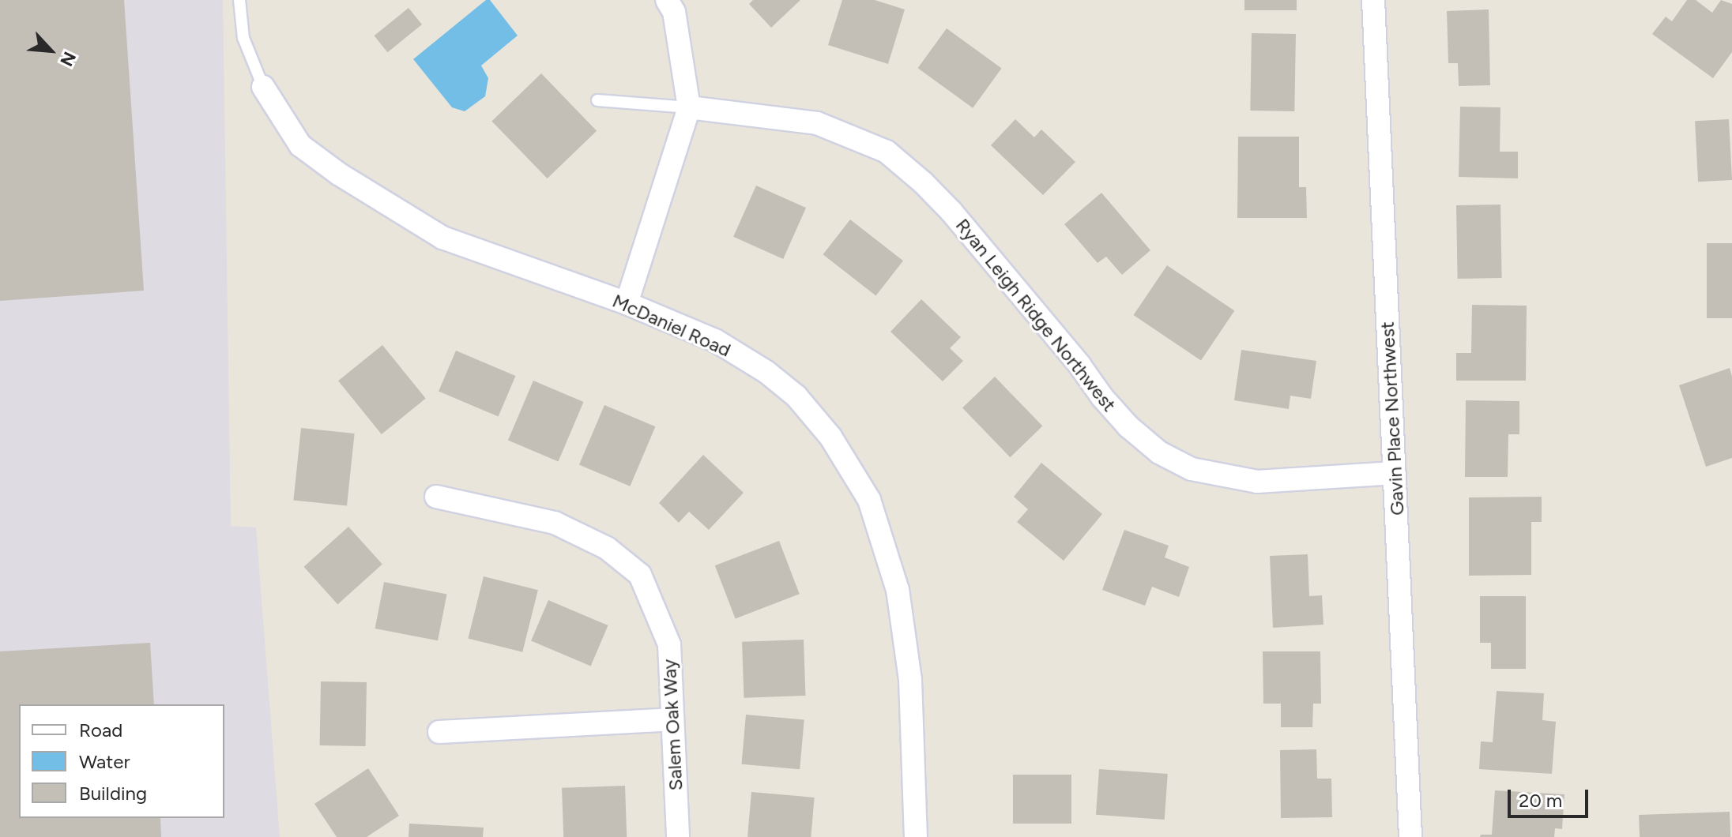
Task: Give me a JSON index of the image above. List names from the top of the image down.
{
  "streets": {
    "street": [
      "Ryan Leigh Ridge Northwest",
      "McDaniel Road",
      "Gavin Place Northwest",
      "Salem Oak Way"
    ]
  },
  "crossings": [
    ["Ryan Leigh Ridge Northwest", "Gavin Place Northwest"]
  ],
  "legend": ["Road", "Water", "Building"],
  "scale_bar": "20 m",
  "north": "bottom right"
}
